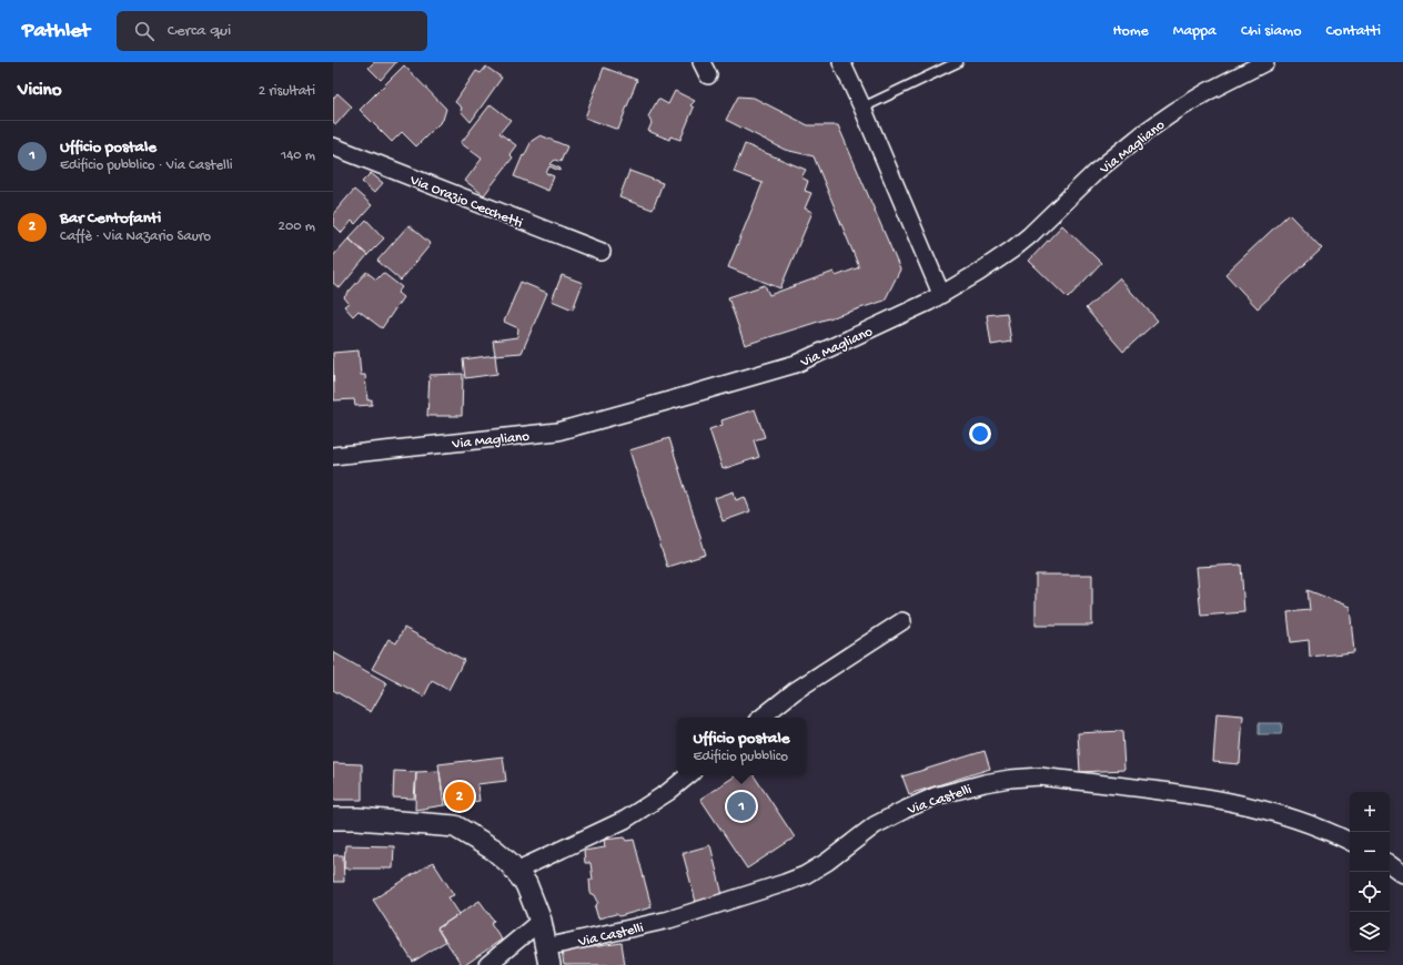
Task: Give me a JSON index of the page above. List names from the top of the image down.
{
  "streets": {
    "street": ["Via Magliano", "Via Orazio Cecchetti", "Via Castelli"]
  },
  "page": {
    "header": "Pathlet",
    "search": "Cerca qui",
    "nav": [
      "Home",
      "Mappa",
      "Chi siamo",
      "Contatti"
    ],
    "heading": ["Vicino", "2 risultati"],
    "list": [
      {
        "mark": "1",
        "name": "Ufficio postale",
        "note": "Edificio pubblico · Via Castelli",
        "value": "140 m"
      },
      {
        "mark": "2",
        "name": "Bar Centofanti",
        "note": "Caffè · Via Nazario Sauro",
        "value": "200 m"
      }
    ],
    "popup": ["Ufficio postale", "Edificio pubblico"],
    "pins": ["2", "1"],
    "map_buttons": ["+", "−"]
  }
}
